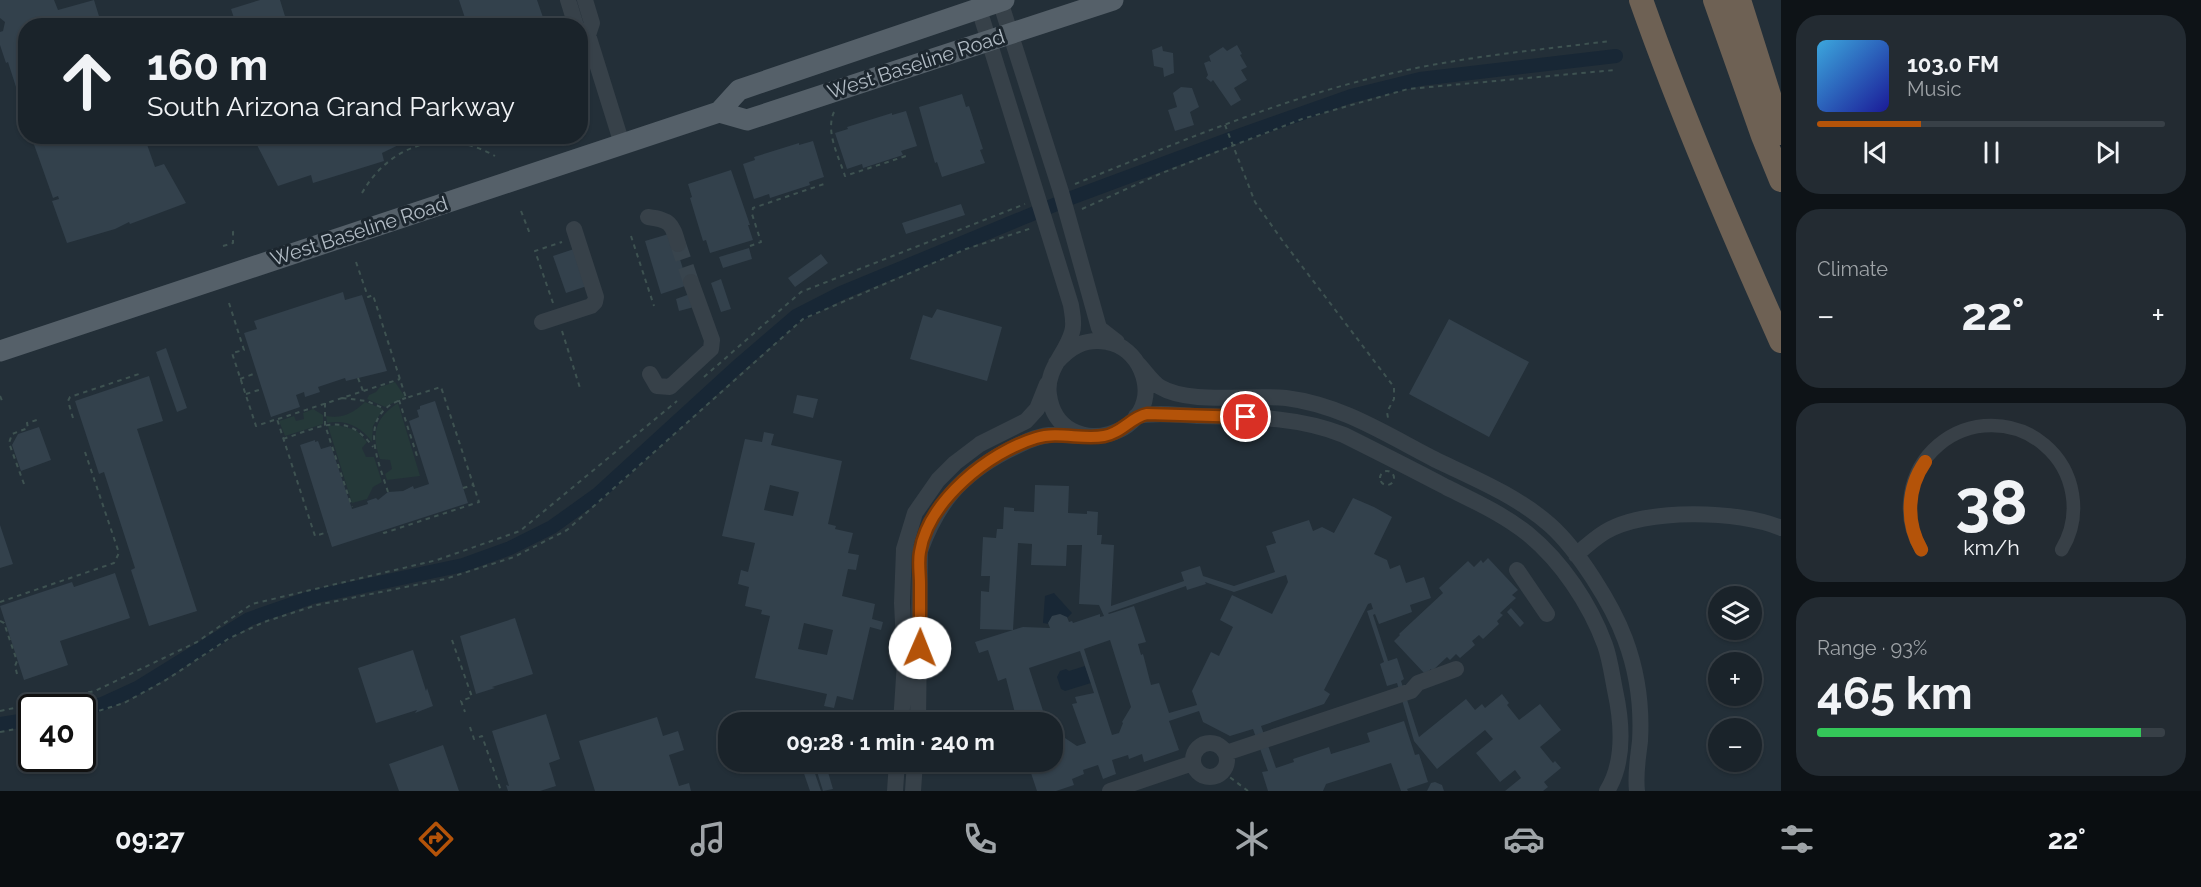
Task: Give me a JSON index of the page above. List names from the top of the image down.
{
  "streets": {
    "main road": ["West Baseline Road"]
  },
  "page": {
    "turn": ["160 m", "South Arizona Grand Parkway"],
    "song": ["103.0 FM", "Music"],
    "tile": [
      "Climate",
      ["Range · 93%", "465 km"]
    ],
    "heat": ["−", "22°", "+"],
    "map_buttons": ["+", "−"],
    "limit": "40",
    "trip": "09:28 · 1 min · 240 m",
    "tabs": ["09:27", "22°"],
    "gauge": ["38", "km/h"]
  }
}
